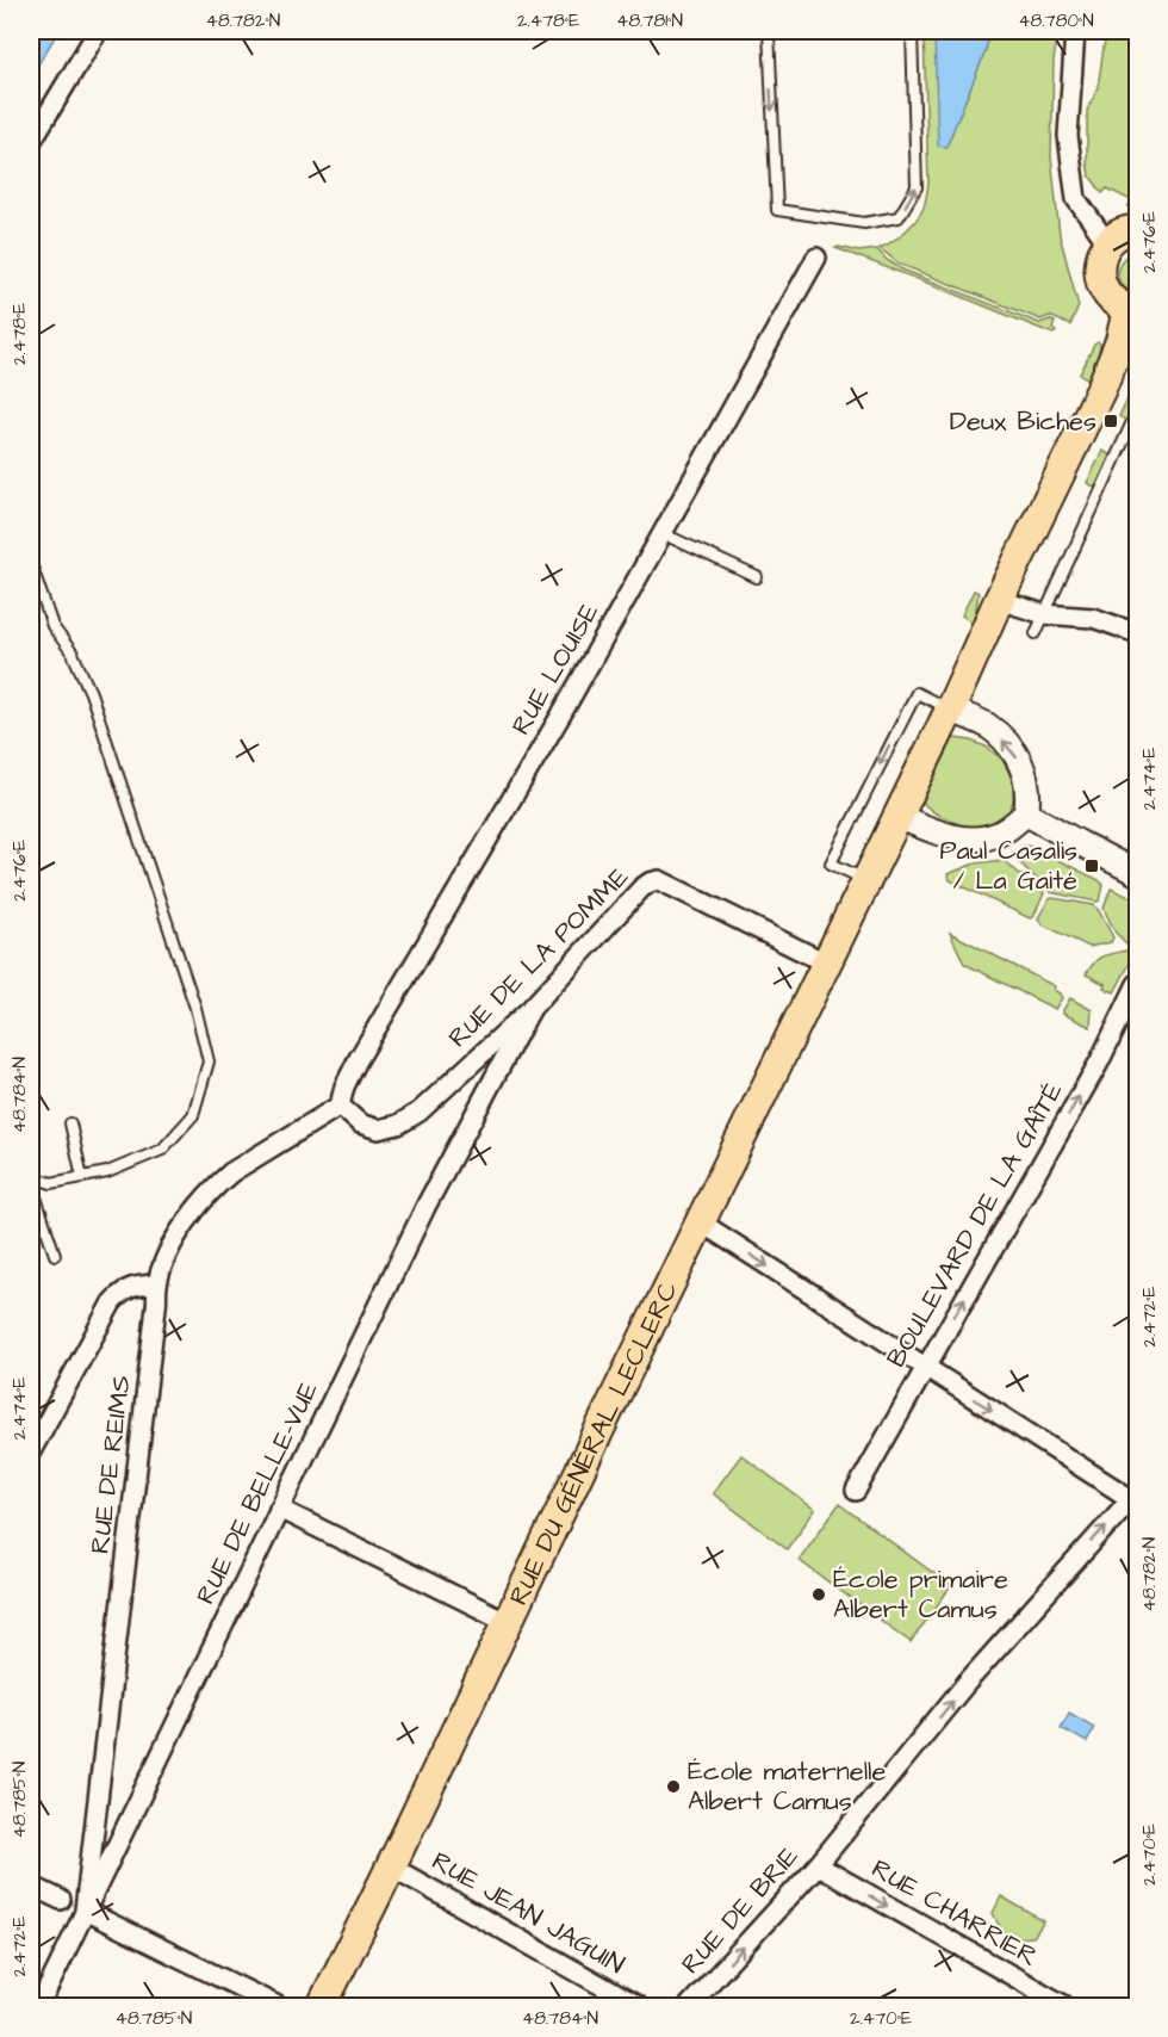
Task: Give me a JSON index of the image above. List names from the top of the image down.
{
  "streets": {
    "main road": ["RUE DU GÉNÉRAL LECLERC"],
    "street": [
      "RUE LOUISE",
      "RUE DE LA POMME",
      "BOULEVARD DE LA GAÎTÉ",
      "RUE DE REIMS",
      "RUE DE BELLE-VUE",
      "RUE DE BRIE",
      "RUE JEAN JAGUIN",
      "RUE CHARRIER"
    ]
  },
  "crossings": [
    ["RUE LOUISE", "RUE DE LA POMME"],
    ["RUE LOUISE", "RUE DE REIMS"],
    ["RUE DE LA POMME", "RUE DU GÉNÉRAL LECLERC"],
    ["RUE DE LA POMME", "RUE DE REIMS"],
    ["RUE DE LA POMME", "RUE DE BELLE-VUE"],
    ["RUE DU GÉNÉRAL LECLERC", "RUE JEAN JAGUIN"],
    ["RUE DE REIMS", "RUE DE BELLE-VUE"],
    ["RUE DE BRIE", "RUE CHARRIER"]
  ],
  "one_way": ["BOULEVARD DE LA GAÎTÉ", "RUE DE BRIE", "RUE CHARRIER"],
  "places": {
    "transit": ["Deux Biches", "Paul Casalis / La Gaité"],
    "other": ["École primaire Albert Camus", "École maternelle Albert Camus"]
  },
  "coordinates": [
    "48.782°N",
    "2.478°E",
    "48.781°N",
    "48.780°N",
    "2.476°E",
    "2.474°E",
    "48.784°N",
    "2.472°E",
    "48.785°N",
    "2.470°E"
  ]
}
